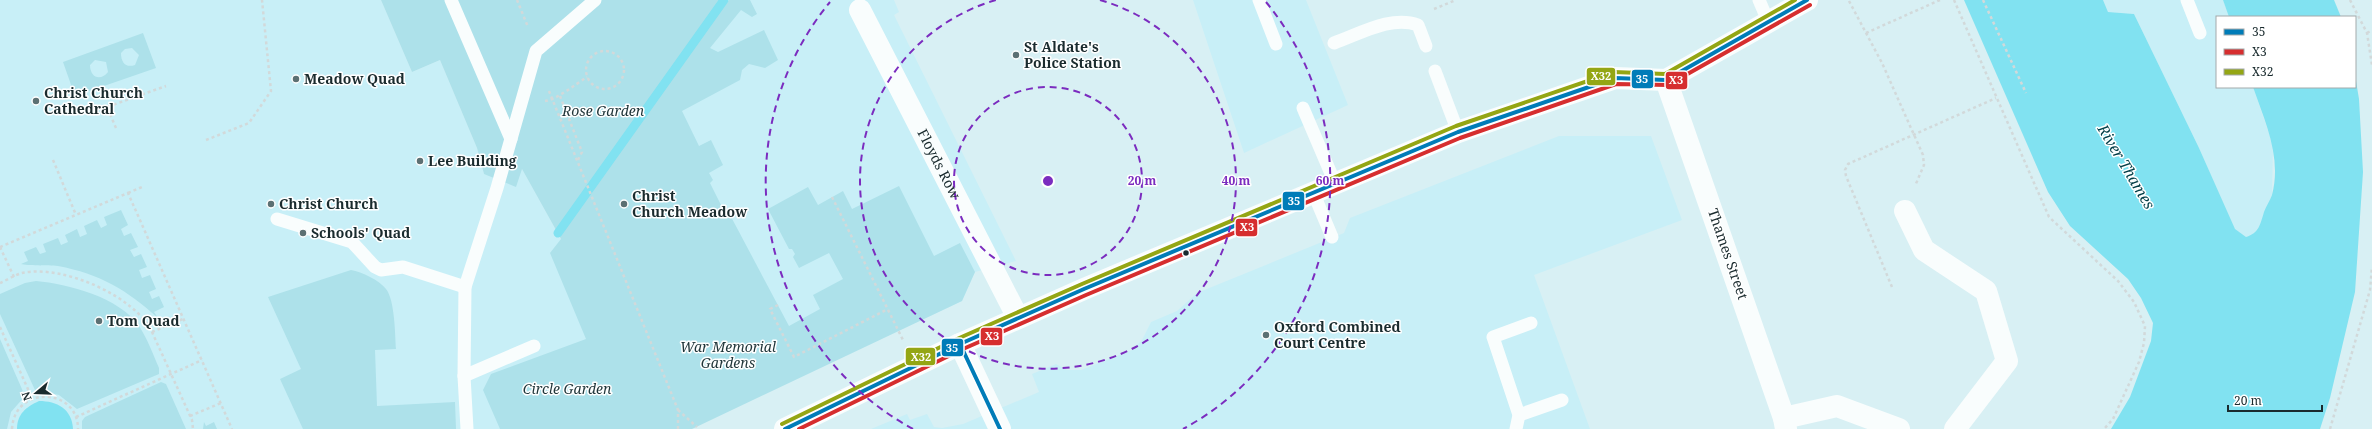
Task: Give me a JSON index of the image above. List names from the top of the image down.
{
  "streets": {
    "street": ["Floyds Row", "Thames Street"]
  },
  "water": ["River Thames"],
  "parks": ["Rose Garden", "War Memorial Gardens", "Circle Garden"],
  "places": [
    "St Aldate's Police Station",
    "Meadow Quad",
    "Christ Church Cathedral",
    "Lee Building",
    "Christ Church",
    "Christ Church Meadow",
    "Schools' Quad",
    "Tom Quad",
    "Oxford Combined Court Centre"
  ],
  "lines": ["transit line 35", "transit line X32", "transit line X3"],
  "legend": ["35", "X3", "X32"],
  "scale_bar": "20 m",
  "north": "left",
  "rings": ["20 m", "40 m", "60 m"]
}
